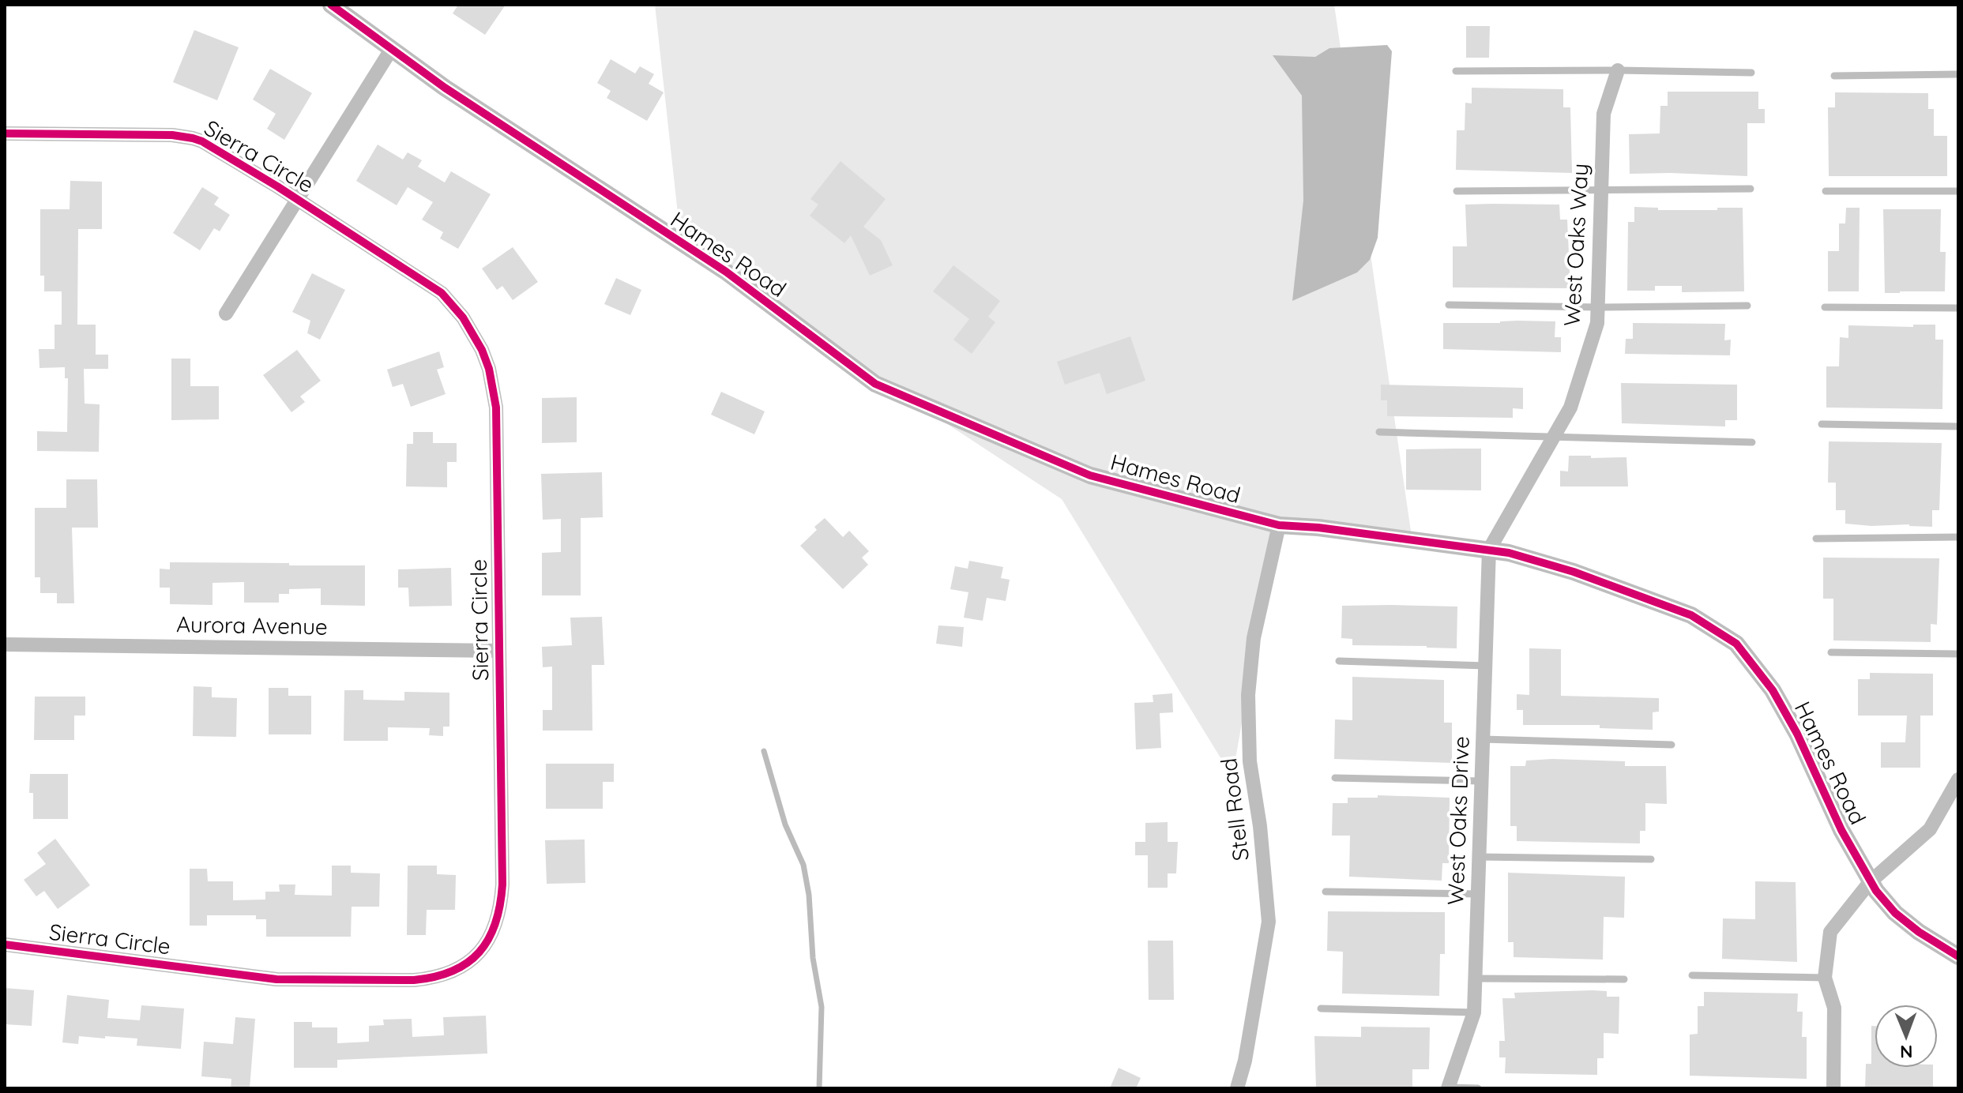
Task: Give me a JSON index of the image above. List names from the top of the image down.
{
  "streets": {
    "street": [
      "Sierra Circle",
      "West Oaks Way",
      "Hames Road",
      "Aurora Avenue",
      "Stell Road",
      "West Oaks Drive"
    ]
  },
  "crossings": [
    ["Sierra Circle", "Aurora Avenue"],
    ["West Oaks Way", "Hames Road"],
    ["West Oaks Way", "West Oaks Drive"],
    ["Hames Road", "Stell Road"],
    ["Hames Road", "West Oaks Drive"]
  ],
  "north": "bottom"
}
